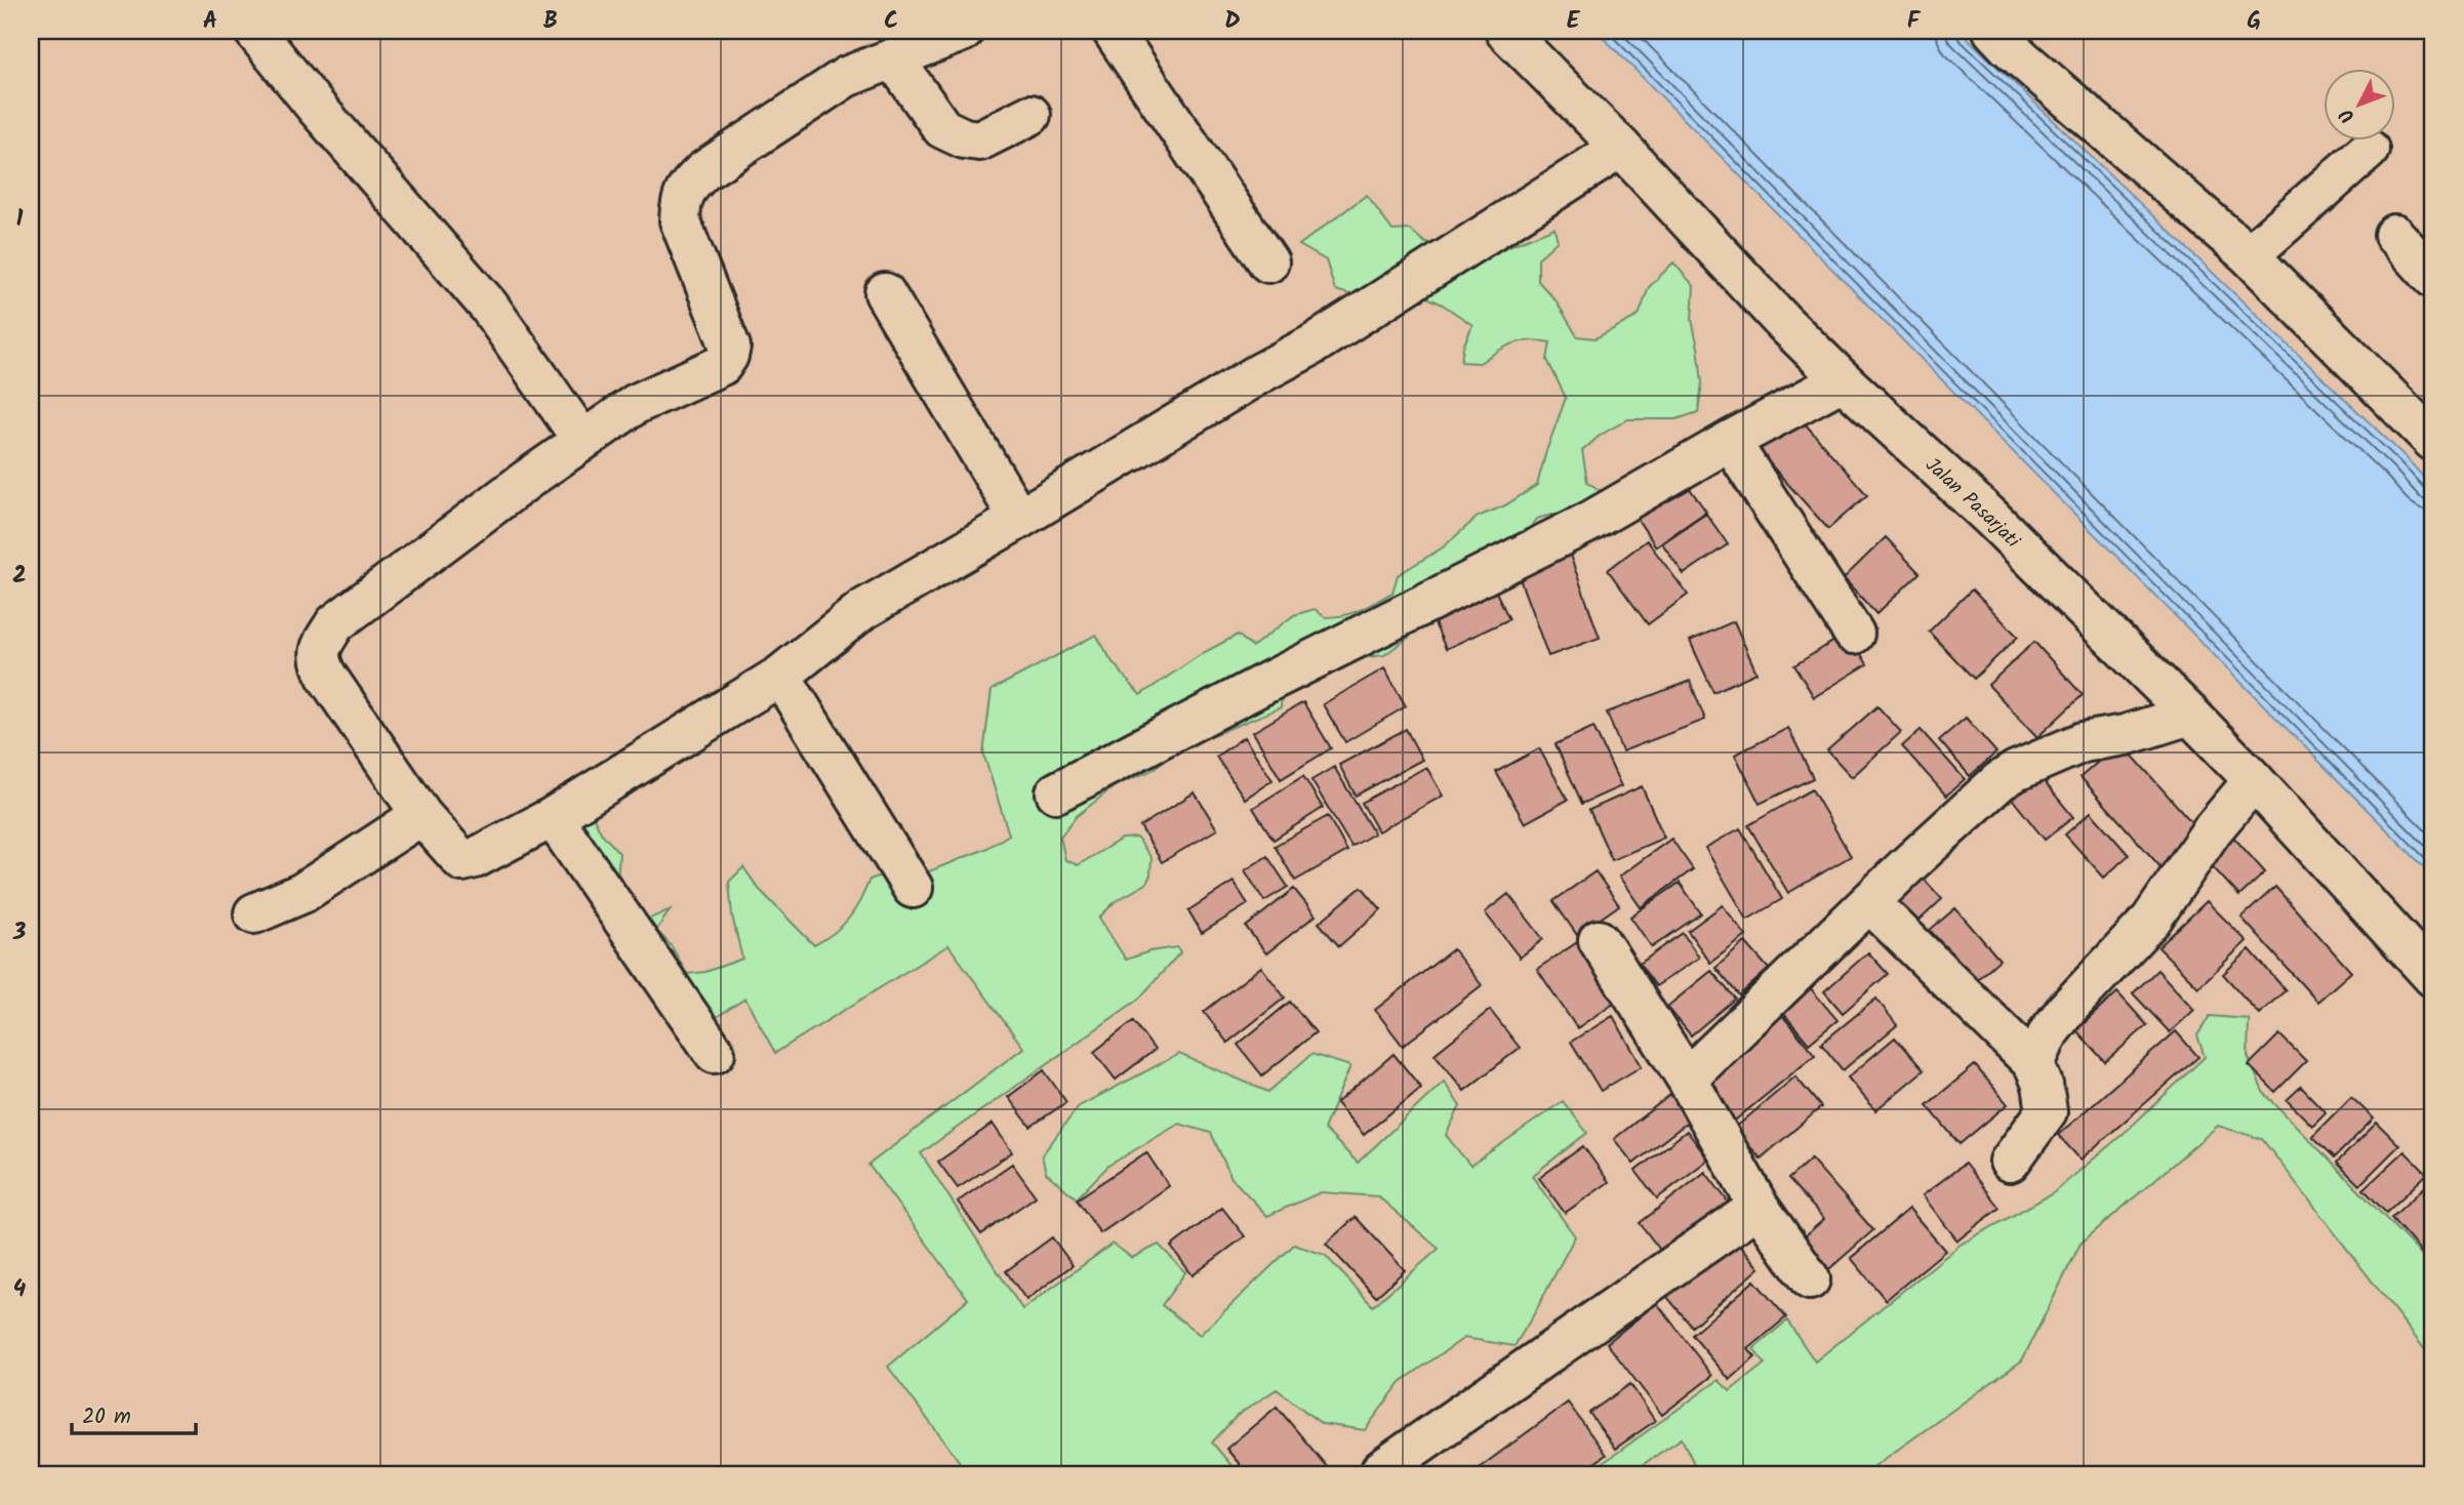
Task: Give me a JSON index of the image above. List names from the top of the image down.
{
  "streets": {
    "street": ["Jalan Pasarjati"]
  },
  "scale_bar": "20 m",
  "north": "bottom left",
  "grid": {
    "columns": [
      "A",
      "B",
      "C",
      "D",
      "E",
      "F",
      "G"
    ],
    "rows": [
      "1",
      "2",
      "3",
      "4"
    ]
  }
}
